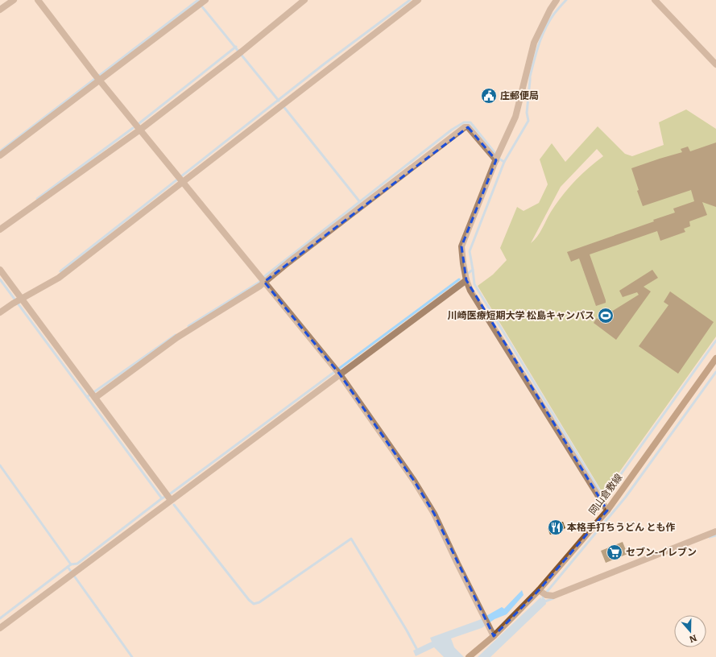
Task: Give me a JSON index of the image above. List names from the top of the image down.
{
  "streets": {
    "main road": ["岡山倉敷線"]
  },
  "places": {
    "public building": ["庄郵便局"],
    "sports": ["川崎医療短期大学 松島キャンパス"],
    "restaurant": ["本格手打ちうどん とも作"],
    "supermarket": ["セブン-イレブン"]
  },
  "north": "bottom"
}
